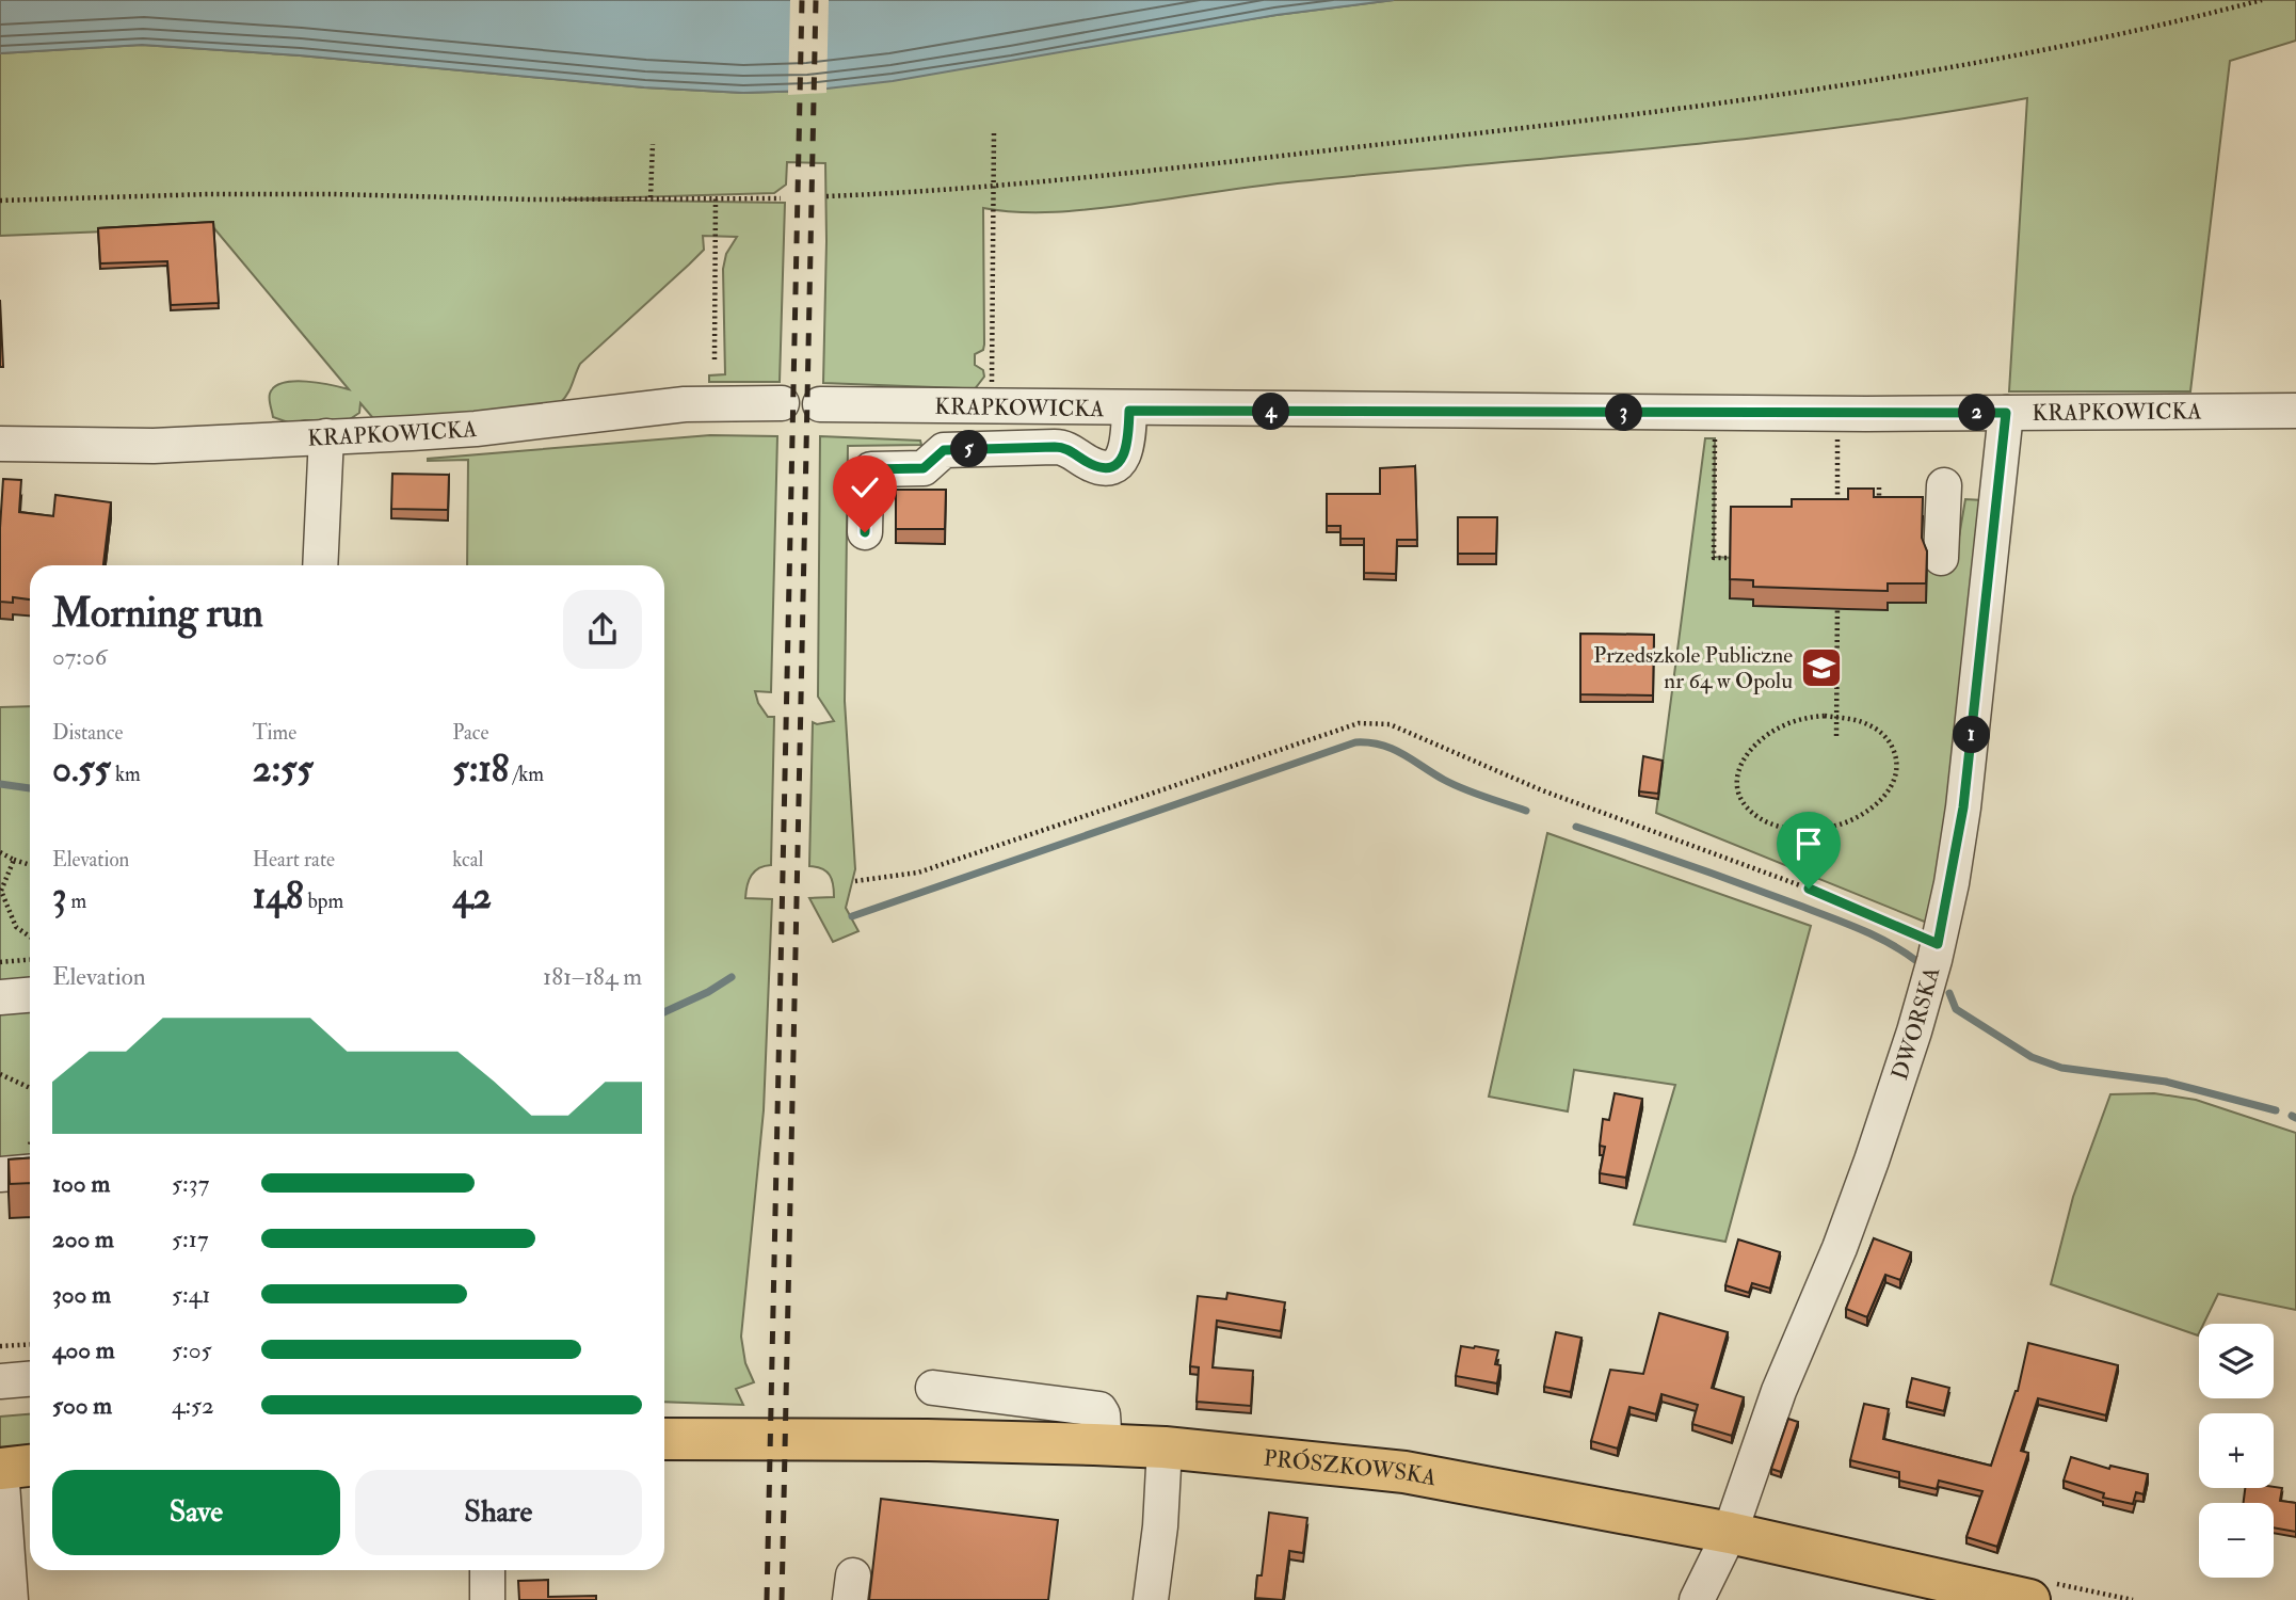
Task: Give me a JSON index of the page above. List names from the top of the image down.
{
  "streets": {
    "main road": ["PRÓSZKOWSKA"],
    "street": ["KRAPKOWICKA", "DWORSKA"]
  },
  "crossings": [
    ["KRAPKOWICKA", "DWORSKA"],
    ["DWORSKA", "PRÓSZKOWSKA"]
  ],
  "places": {
    "school or university": ["Przedszkole Publiczne nr 64 w Opolu"]
  },
  "page": {
    "pins": [
      "4",
      "2",
      "3",
      "5",
      "1"
    ],
    "heading": ["Morning run", "07:06"],
    "stats": [
      ["Distance", "0.55 km"],
      ["Time", "2:55"],
      ["Pace", "5:18 /km"],
      ["Elevation", "3 m"],
      ["Heart rate", "148 bpm"],
      ["kcal", "42"]
    ],
    "chart": ["Elevation", "181–184 m"],
    "list": [
      {
        "name": "100 m",
        "note": "5:37"
      },
      {
        "name": "200 m",
        "note": "5:17"
      },
      {
        "name": "300 m",
        "note": "5:41"
      },
      {
        "name": "400 m",
        "note": "5:05"
      },
      {
        "name": "500 m",
        "note": "4:52"
      }
    ],
    "map_buttons": ["+", "−"],
    "buttons": ["Save", "Share"]
  }
}
